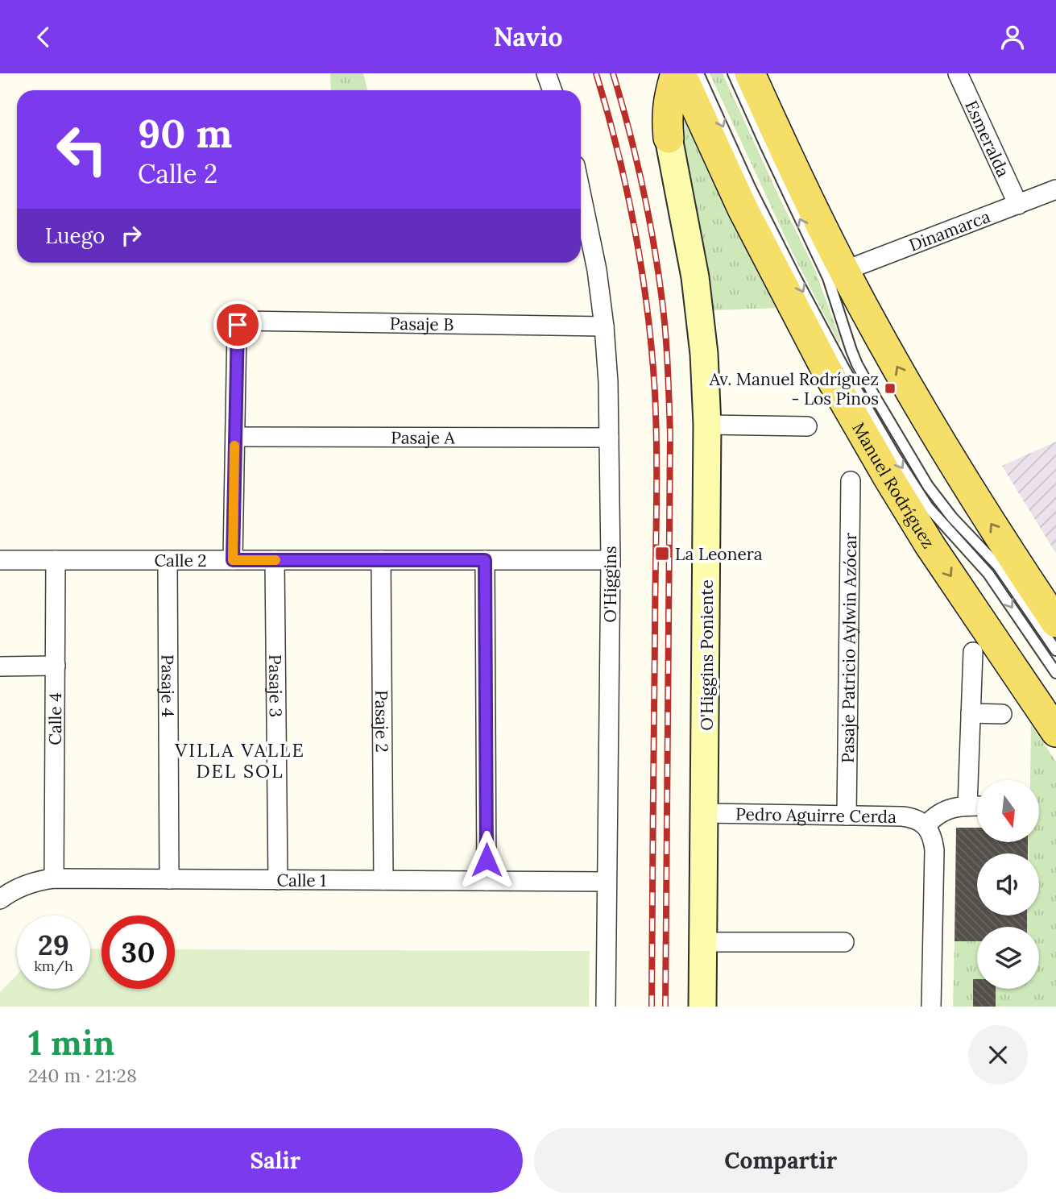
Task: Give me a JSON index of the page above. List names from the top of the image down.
{
  "streets": {
    "main road": ["Manuel Rodríguez"],
    "street": [
      "Esmeralda",
      "Dinamarca",
      "Pasaje B",
      "Pasaje A",
      "Calle 2",
      "O'Higgins",
      "Pasaje Patricio Aylwin Azócar",
      "O'Higgins Poniente",
      "Pasaje 4",
      "Pasaje 3",
      "Calle 4",
      "Pasaje 2",
      "Pedro Aguirre Cerda",
      "Calle 1"
    ]
  },
  "crossings": [
    ["Esmeralda", "Dinamarca"],
    ["Pasaje B", "Pasaje A"],
    ["Pasaje B", "O'Higgins"],
    ["Pasaje A", "O'Higgins"],
    ["Calle 2", "O'Higgins"],
    ["Calle 2", "Pasaje 4"],
    ["Calle 2", "Pasaje 3"],
    ["Calle 2", "Calle 4"],
    ["Calle 2", "Pasaje 2"],
    ["O'Higgins", "Calle 1"],
    ["Pasaje Patricio Aylwin Azócar", "Pedro Aguirre Cerda"],
    ["O'Higgins Poniente", "Pedro Aguirre Cerda"],
    ["Pasaje 4", "Calle 1"],
    ["Pasaje 3", "Calle 1"],
    ["Calle 4", "Calle 1"],
    ["Pasaje 2", "Calle 1"]
  ],
  "districts": ["VILLA VALLE DEL SOL"],
  "places": {
    "transit": ["Av. Manuel Rodríguez - Los Pinos", "La Leonera"]
  },
  "north": "bottom",
  "page": {
    "header": "Navio",
    "turn": ["90 m", "Calle 2"],
    "then": "Luego",
    "speed": "29 km/h",
    "limit": "30",
    "heading": ["1 min", "240 m · 21:28"],
    "buttons": ["Salir", "Compartir"]
  }
}
